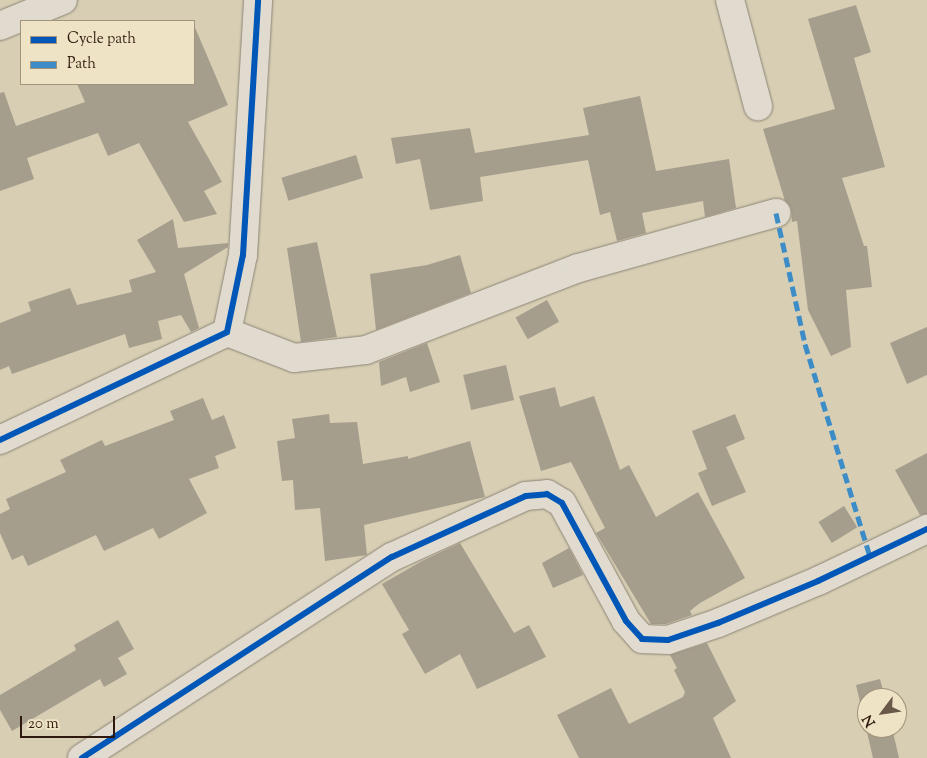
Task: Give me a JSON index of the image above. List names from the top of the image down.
{
  "legend": ["Cycle path", "Path"],
  "scale_bar": "20 m",
  "north": "bottom left"
}
